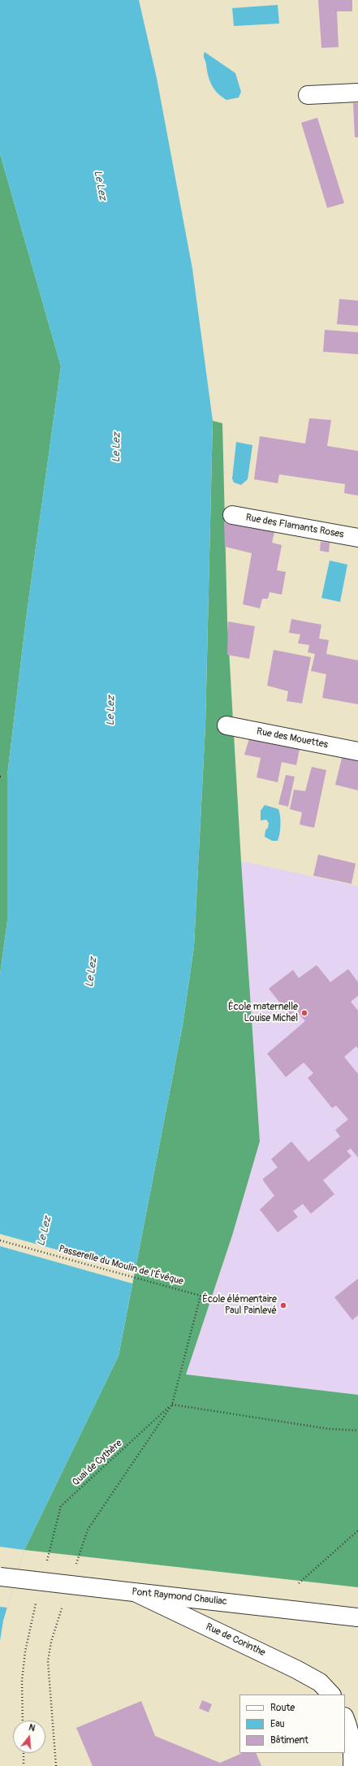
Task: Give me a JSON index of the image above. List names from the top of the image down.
{
  "streets": {
    "street": [
      "Rue des Flamants Roses",
      "Rue des Mouettes",
      "Pont Raymond Chauliac",
      "Rue de Corinthe"
    ],
    "path": ["Passerelle du Moulin de l'Évêque", "Quai de Cythère"]
  },
  "crossings": [
    ["Passerelle du Moulin de l'Évêque", "Quai de Cythère"],
    ["Pont Raymond Chauliac", "Rue de Corinthe"]
  ],
  "water": ["Le Lez"],
  "places": ["École maternelle Louise Michel", "École élémentaire Paul Painlevé"],
  "legend": ["Route", "Eau", "Bâtiment"],
  "north": "top"
}
